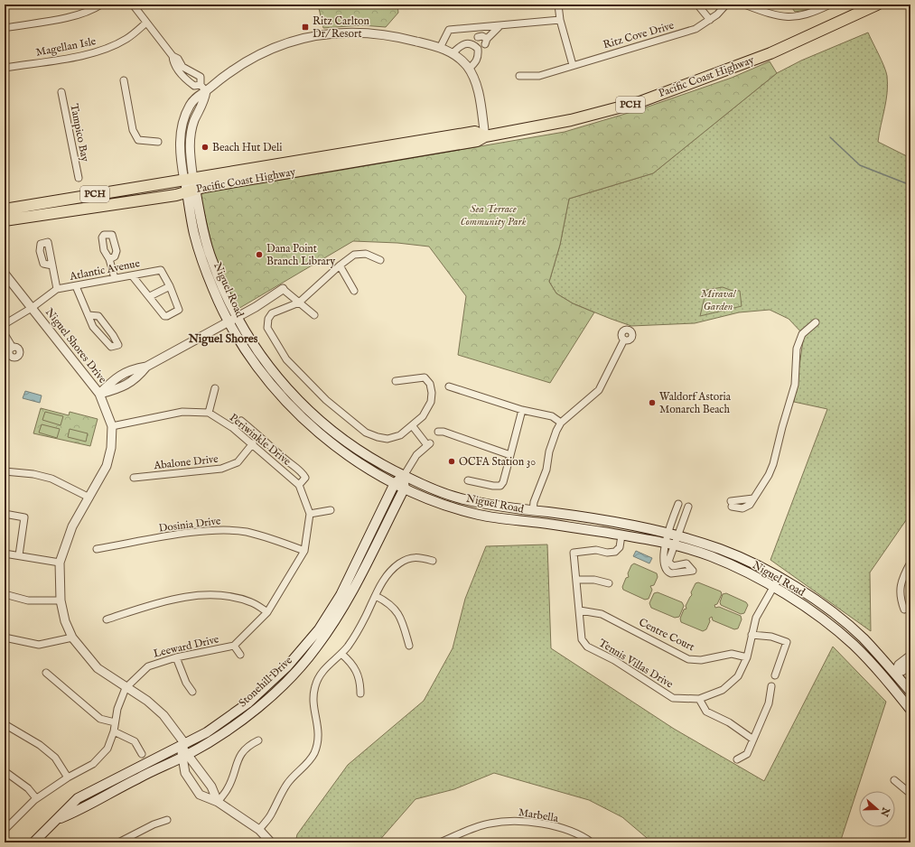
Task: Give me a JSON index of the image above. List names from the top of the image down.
{
  "streets": {
    "highway": ["Pacific Coast Highway", "PCH"],
    "main road": ["Niguel Road", "Stonehill Drive"],
    "street": [
      "Ritz Cove Drive",
      "Magellan Isle",
      "Tampico Bay",
      "Atlantic Avenue",
      "Niguel Shores Drive",
      "Periwinkle Drive",
      "Abalone Drive",
      "Dosinia Drive",
      "Centre Court",
      "Leeward Drive",
      "Tennis Villas Drive",
      "Marbella"
    ]
  },
  "crossings": [
    ["Pacific Coast Highway", "Niguel Road"],
    ["Atlantic Avenue", "Niguel Shores Drive"],
    ["Niguel Road", "Tennis Villas Drive"],
    ["Niguel Road", "Stonehill Drive"],
    ["Niguel Shores Drive", "Periwinkle Drive"],
    ["Niguel Shores Drive", "Leeward Drive"],
    ["Niguel Shores Drive", "Stonehill Drive"],
    ["Periwinkle Drive", "Abalone Drive"],
    ["Periwinkle Drive", "Leeward Drive"],
    ["Dosinia Drive", "Leeward Drive"],
    ["Centre Court", "Tennis Villas Drive"]
  ],
  "districts": ["Niguel Shores"],
  "parks": ["Sea Terrace Community Park", "Miraval Garden"],
  "places": {
    "transit": ["Ritz Carlton Dr/ Resort"],
    "other": [
      "Beach Hut Deli",
      "Dana Point Branch Library",
      "Waldorf Astoria Monarch Beach",
      "OCFA Station 30"
    ]
  },
  "north": "right"
}
